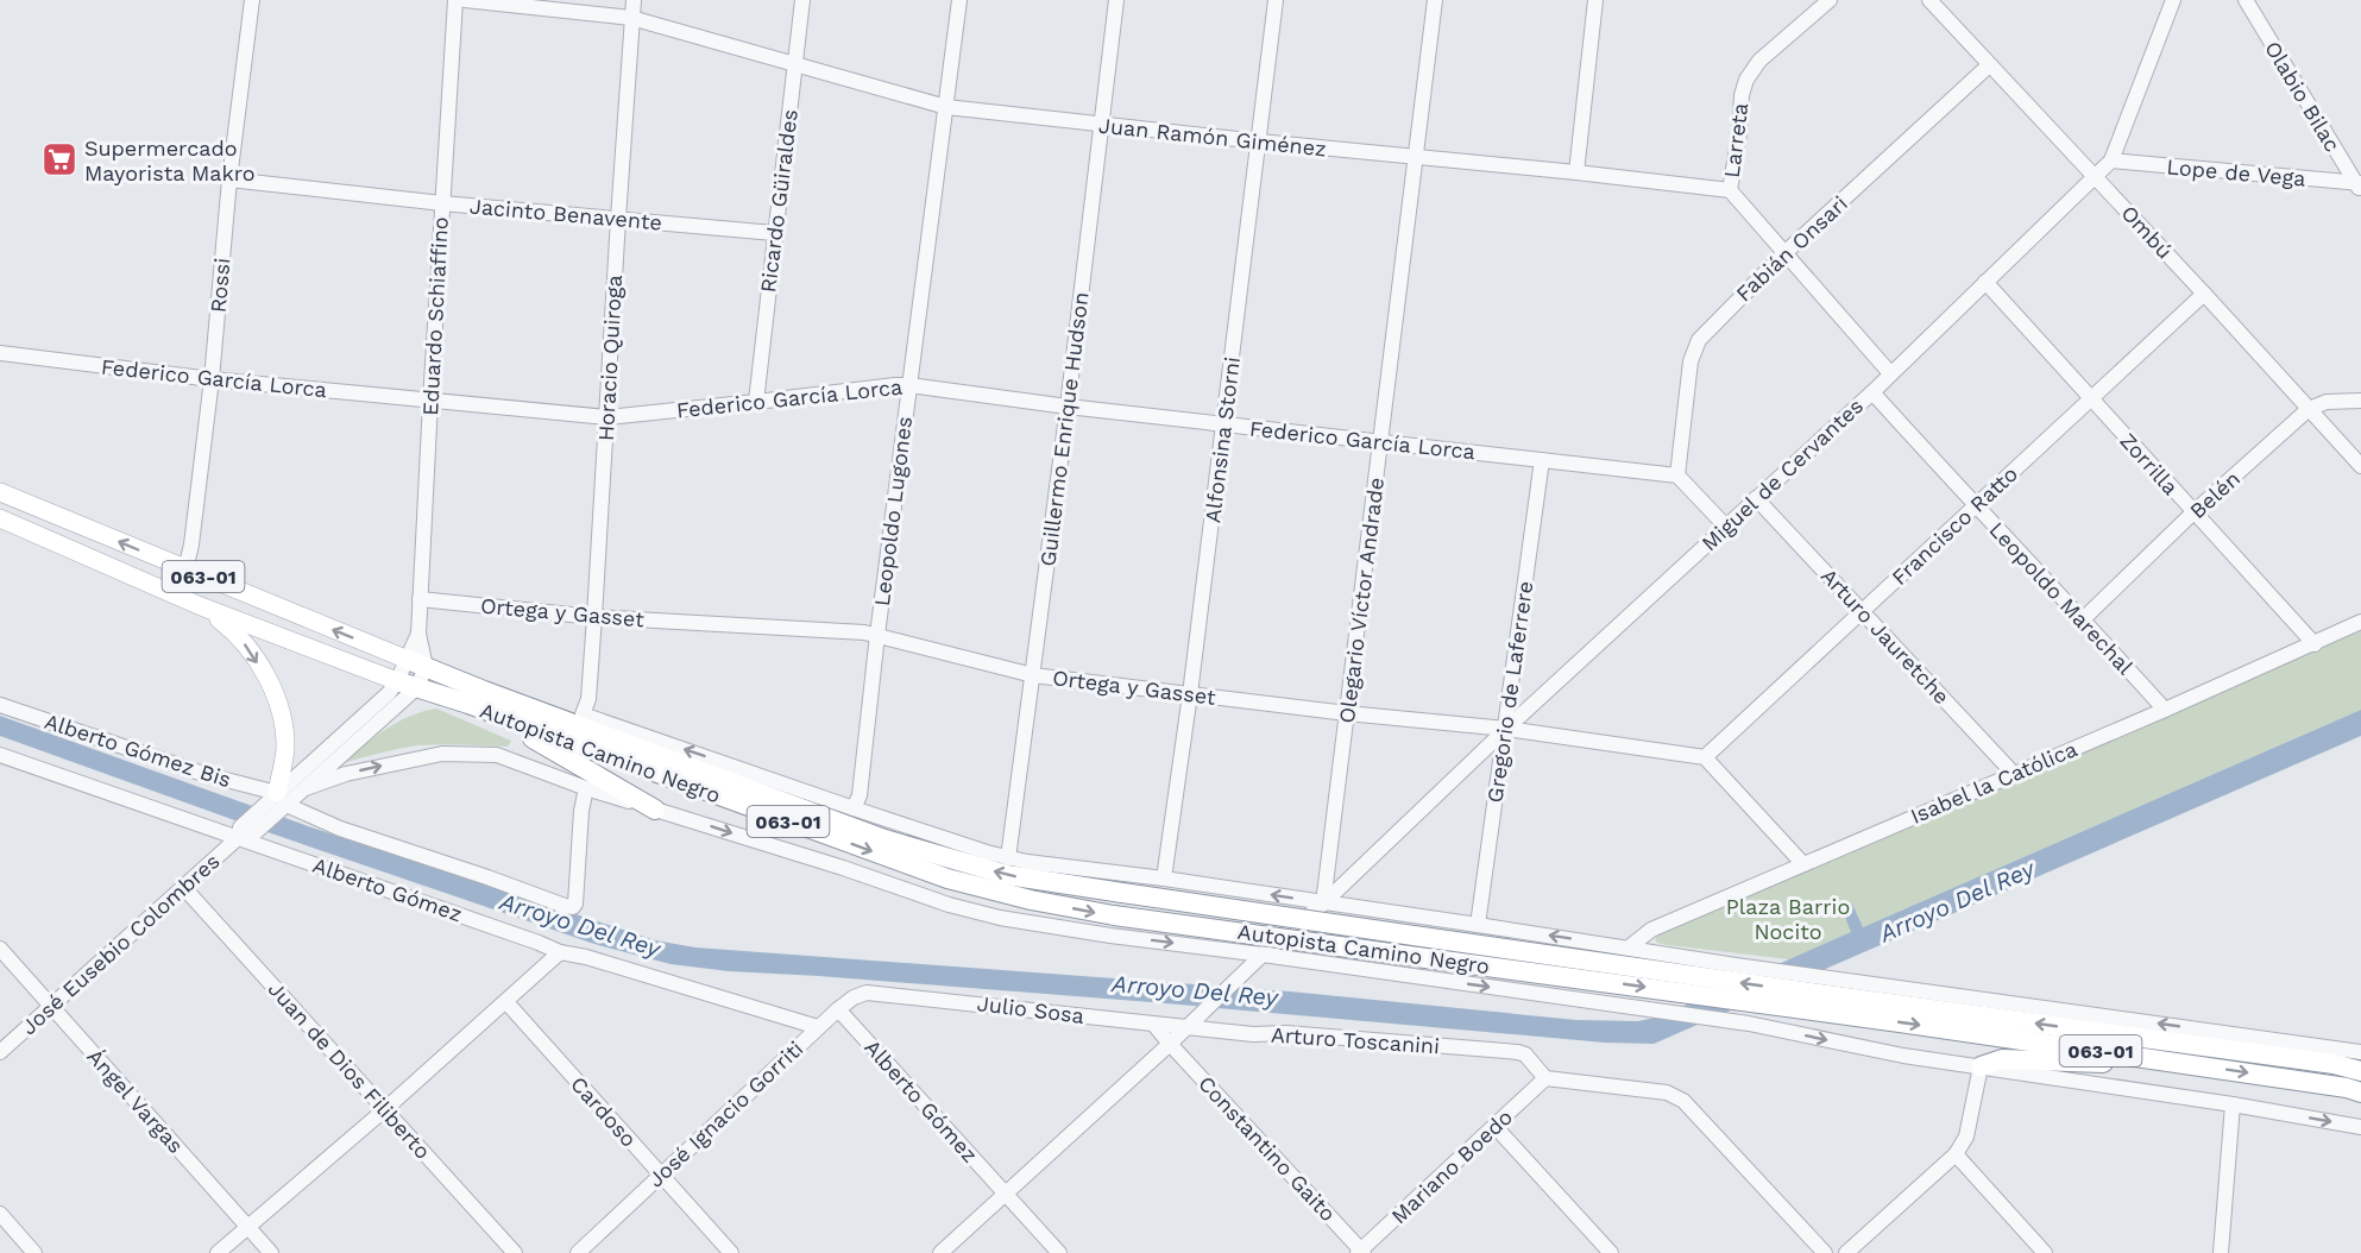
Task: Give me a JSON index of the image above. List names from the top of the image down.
{
  "streets": {
    "highway": ["063-01", "Autopista Camino Negro"],
    "street": [
      "Olabio Bilac",
      "Juan Ramón Giménez",
      "Larreta",
      "Lope de Vega",
      "Ricardo Güiraldes",
      "Jacinto Benavente",
      "Ombú",
      "Fabián Onsari",
      "Rossi",
      "Eduardo Schiaffino",
      "Horacio Quiroga",
      "Federico García Lorca",
      "Guillermo Enrique Hudson",
      "Alfonsina Storni",
      "Zorrilla",
      "Miguel de Cervantes",
      "Belén",
      "Leopoldo Lugones",
      "Francisco Ratto",
      "Leopoldo Marechal",
      "Olegario Víctor Andrade",
      "Ortega y Gasset",
      "Arturo Jauretche",
      "Gregorio de Laferrere",
      "Alberto Gómez Bis",
      "Isabel la Católica",
      "Alberto Gómez",
      "José Eusebio Colombres",
      "Julio Sosa",
      "Arturo Toscanini",
      "Juan de Dios Filiberto",
      "Ángel Vargas",
      "Cardoso",
      "José Ignacio Gorriti",
      "Constantino Gaito",
      "Mariano Boedo"
    ]
  },
  "crossings": [
    ["Olabio Bilac", "Lope de Vega"],
    ["Juan Ramón Giménez", "Larreta"],
    ["Juan Ramón Giménez", "Ricardo Güiraldes"],
    ["Juan Ramón Giménez", "Horacio Quiroga"],
    ["Juan Ramón Giménez", "Guillermo Enrique Hudson"],
    ["Juan Ramón Giménez", "Alfonsina Storni"],
    ["Juan Ramón Giménez", "Leopoldo Lugones"],
    ["Juan Ramón Giménez", "Olegario Víctor Andrade"],
    ["Lope de Vega", "Miguel de Cervantes"],
    ["Ricardo Güiraldes", "Jacinto Benavente"],
    ["Ricardo Güiraldes", "Federico García Lorca"],
    ["Jacinto Benavente", "Rossi"],
    ["Jacinto Benavente", "Eduardo Schiaffino"],
    ["Jacinto Benavente", "Horacio Quiroga"],
    ["Ombú", "Fabián Onsari"],
    ["Ombú", "Miguel de Cervantes"],
    ["Ombú", "Belén"],
    ["Ombú", "Francisco Ratto"],
    ["Fabián Onsari", "Federico García Lorca"],
    ["Rossi", "Federico García Lorca"],
    ["Rossi", "063-01"],
    ["Eduardo Schiaffino", "Federico García Lorca"],
    ["Eduardo Schiaffino", "063-01"],
    ["Eduardo Schiaffino", "Ortega y Gasset"],
    ["Eduardo Schiaffino", "Autopista Camino Negro"],
    ["Eduardo Schiaffino", "José Eusebio Colombres"],
    ["Horacio Quiroga", "Federico García Lorca"],
    ["Horacio Quiroga", "Ortega y Gasset"],
    ["Federico García Lorca", "Guillermo Enrique Hudson"],
    ["Federico García Lorca", "Alfonsina Storni"],
    ["Federico García Lorca", "Leopoldo Lugones"],
    ["Federico García Lorca", "Olegario Víctor Andrade"],
    ["Federico García Lorca", "Gregorio de Laferrere"],
    ["Guillermo Enrique Hudson", "Ortega y Gasset"],
    ["Alfonsina Storni", "Ortega y Gasset"],
    ["Zorrilla", "Miguel de Cervantes"],
    ["Zorrilla", "Belén"],
    ["Zorrilla", "Francisco Ratto"],
    ["Zorrilla", "Isabel la Católica"],
    ["Miguel de Cervantes", "Leopoldo Marechal"],
    ["Miguel de Cervantes", "Olegario Víctor Andrade"],
    ["Miguel de Cervantes", "Ortega y Gasset"],
    ["Miguel de Cervantes", "Arturo Jauretche"],
    ["Miguel de Cervantes", "Gregorio de Laferrere"],
    ["Miguel de Cervantes", "Alberto Gómez"],
    ["Miguel de Cervantes", "Arturo Toscanini"],
    ["Miguel de Cervantes", "Constantino Gaito"],
    ["Belén", "Leopoldo Marechal"],
    ["Leopoldo Lugones", "Ortega y Gasset"],
    ["Francisco Ratto", "Leopoldo Marechal"],
    ["Francisco Ratto", "Ortega y Gasset"],
    ["Francisco Ratto", "Arturo Jauretche"],
    ["063-01", "Autopista Camino Negro"],
    ["063-01", "José Eusebio Colombres"],
    ["Leopoldo Marechal", "Isabel la Católica"],
    ["Olegario Víctor Andrade", "Ortega y Gasset"],
    ["Ortega y Gasset", "Gregorio de Laferrere"],
    ["Arturo Jauretche", "Isabel la Católica"],
    ["Alberto Gómez Bis", "José Eusebio Colombres"],
    ["Autopista Camino Negro", "José Eusebio Colombres"],
    ["Alberto Gómez", "José Eusebio Colombres"],
    ["Alberto Gómez", "José Ignacio Gorriti"],
    ["José Eusebio Colombres", "Juan de Dios Filiberto"],
    ["José Eusebio Colombres", "Ángel Vargas"],
    ["Julio Sosa", "Arturo Toscanini"],
    ["Julio Sosa", "José Ignacio Gorriti"],
    ["Arturo Toscanini", "Mariano Boedo"],
    ["Cardoso", "José Ignacio Gorriti"],
    ["Constantino Gaito", "Mariano Boedo"]
  ],
  "water": ["Arroyo Del Rey"],
  "parks": ["Plaza Barrio Nocito"],
  "places": {
    "supermarket": ["Supermercado Mayorista Makro"]
  }
}
